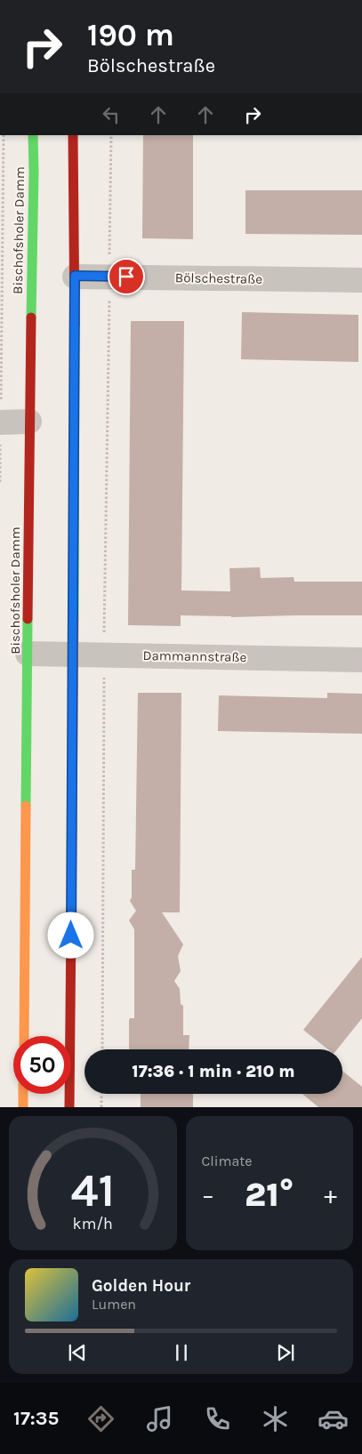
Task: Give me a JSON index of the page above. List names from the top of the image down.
{
  "streets": {
    "main road": ["Bischofsholer Damm"],
    "street": ["Bölschestraße", "Dammannstraße"]
  },
  "crossings": [
    ["Bischofsholer Damm", "Dammannstraße"]
  ],
  "page": {
    "turn": ["190 m", "Bölschestraße"],
    "limit": "50",
    "trip": "17:36 · 1 min · 210 m",
    "tile": "Climate",
    "heat": ["−", "21°", "+"],
    "song": ["Golden Hour", "Lumen"],
    "tabs": "17:35",
    "gauge": ["41", "km/h"]
  }
}
